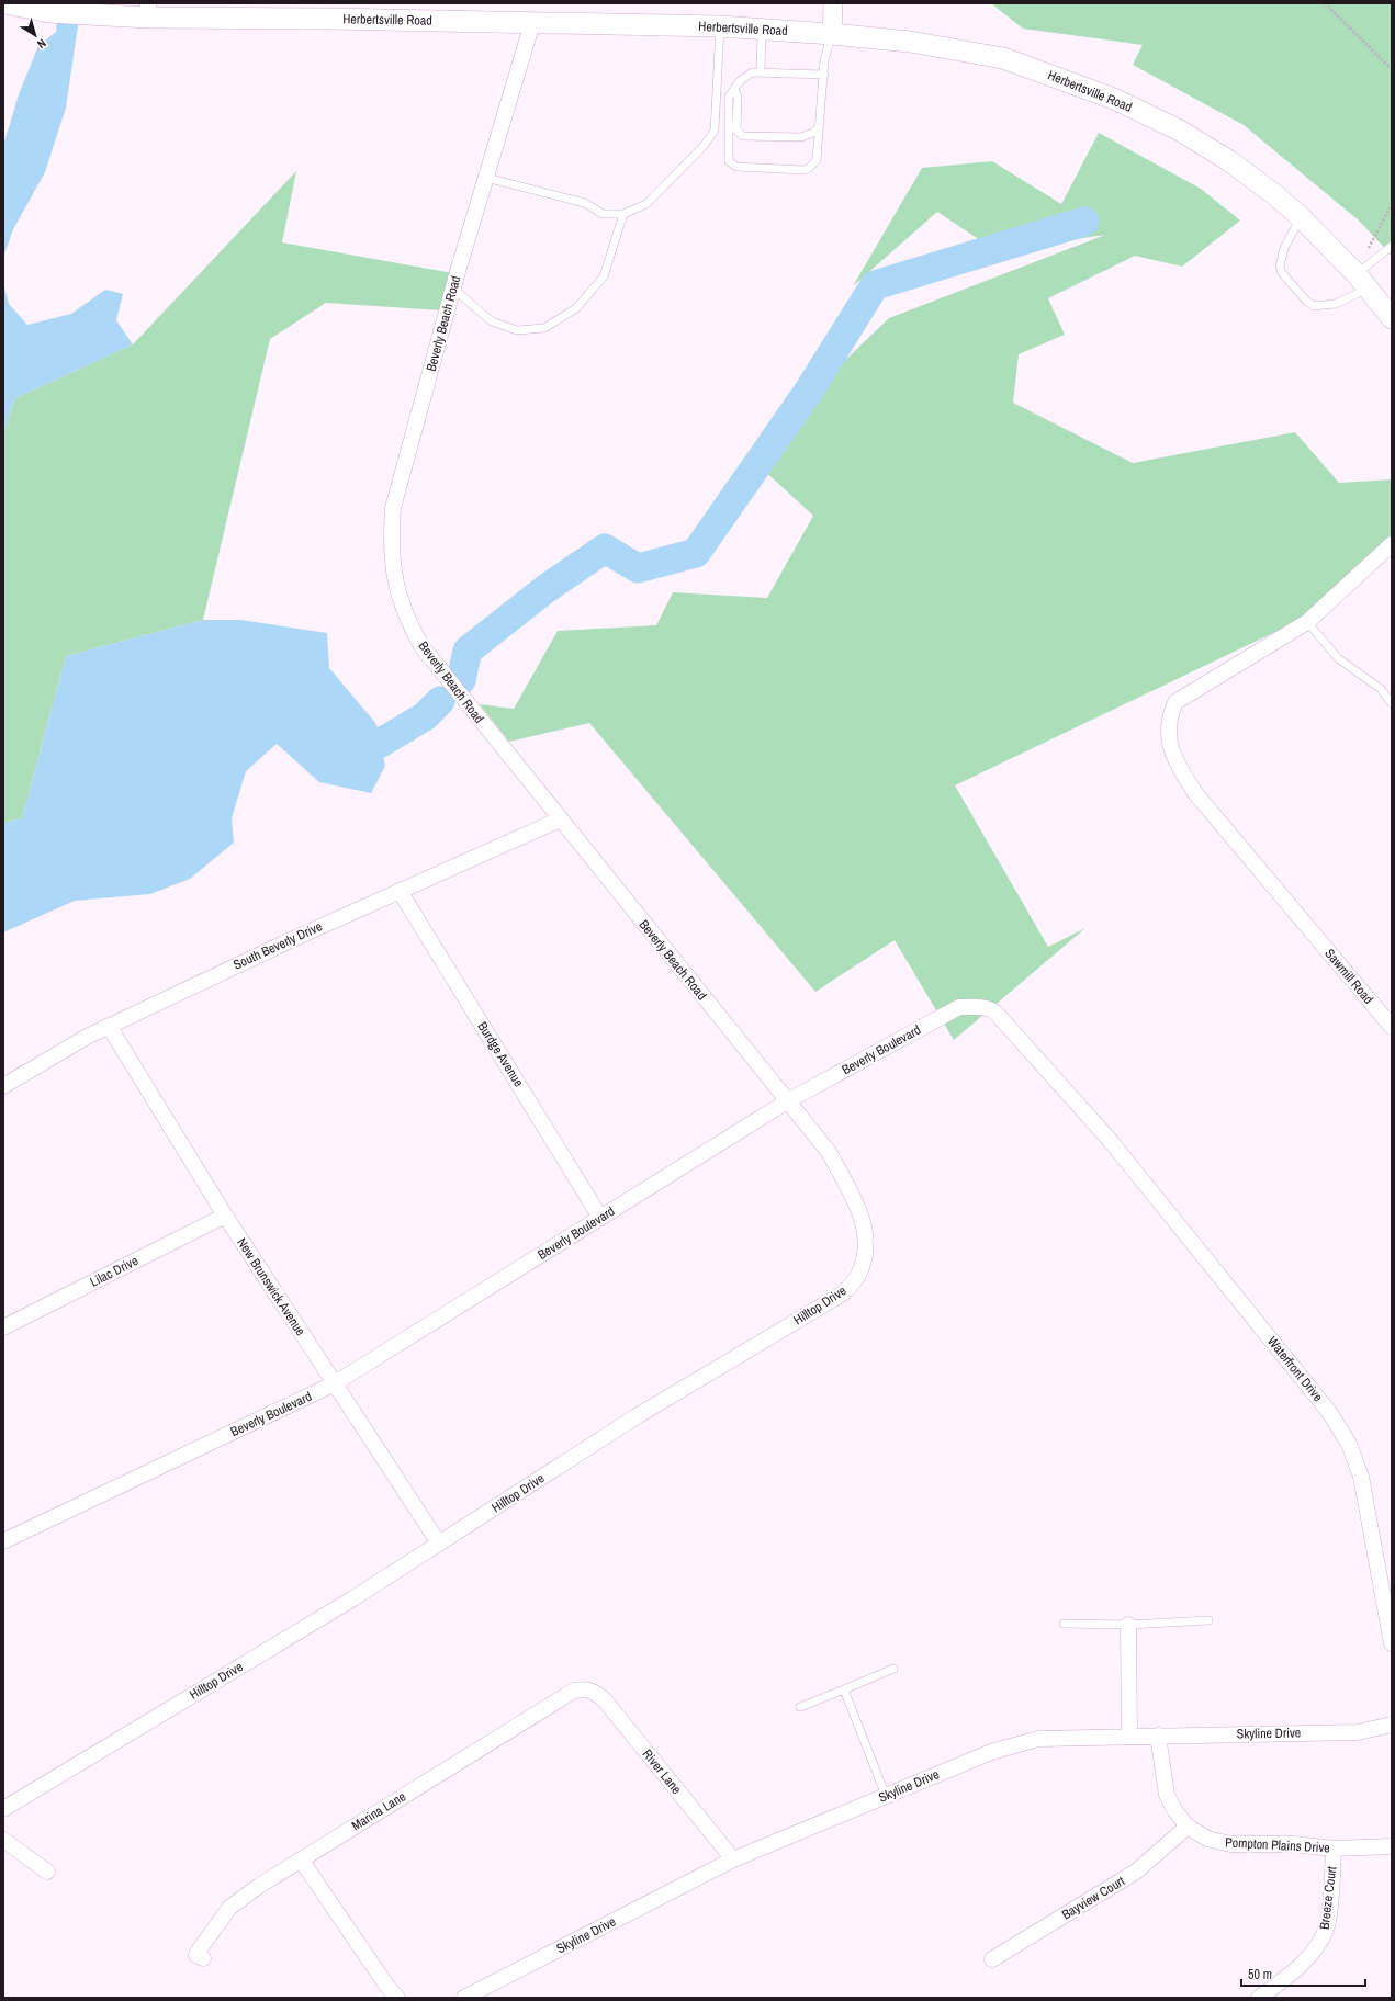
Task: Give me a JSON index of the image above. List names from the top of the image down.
{
  "streets": {
    "main road": ["Herbertsville Road"],
    "street": [
      "Beverly Beach Road",
      "South Beverly Drive",
      "Sawmill Road",
      "Beverly Boulevard",
      "Burdge Avenue",
      "Lilac Drive",
      "New Brunswick Avenue",
      "Hilltop Drive",
      "Waterfront Drive",
      "Skyline Drive",
      "River Lane",
      "Marina Lane",
      "Pompton Plains Drive",
      "Bayview Court",
      "Breeze Court"
    ]
  },
  "crossings": [
    ["Herbertsville Road", "Beverly Beach Road"],
    ["Beverly Beach Road", "South Beverly Drive"],
    ["Beverly Beach Road", "Beverly Boulevard"],
    ["Beverly Beach Road", "Hilltop Drive"],
    ["South Beverly Drive", "Burdge Avenue"],
    ["South Beverly Drive", "New Brunswick Avenue"],
    ["Beverly Boulevard", "Burdge Avenue"],
    ["Beverly Boulevard", "New Brunswick Avenue"],
    ["Beverly Boulevard", "Hilltop Drive"],
    ["Beverly Boulevard", "Waterfront Drive"],
    ["Lilac Drive", "New Brunswick Avenue"],
    ["New Brunswick Avenue", "Hilltop Drive"],
    ["Skyline Drive", "River Lane"],
    ["Skyline Drive", "Pompton Plains Drive"],
    ["River Lane", "Marina Lane"],
    ["Pompton Plains Drive", "Bayview Court"],
    ["Pompton Plains Drive", "Breeze Court"]
  ],
  "scale_bar": "50 m",
  "north": "bottom right"
}
